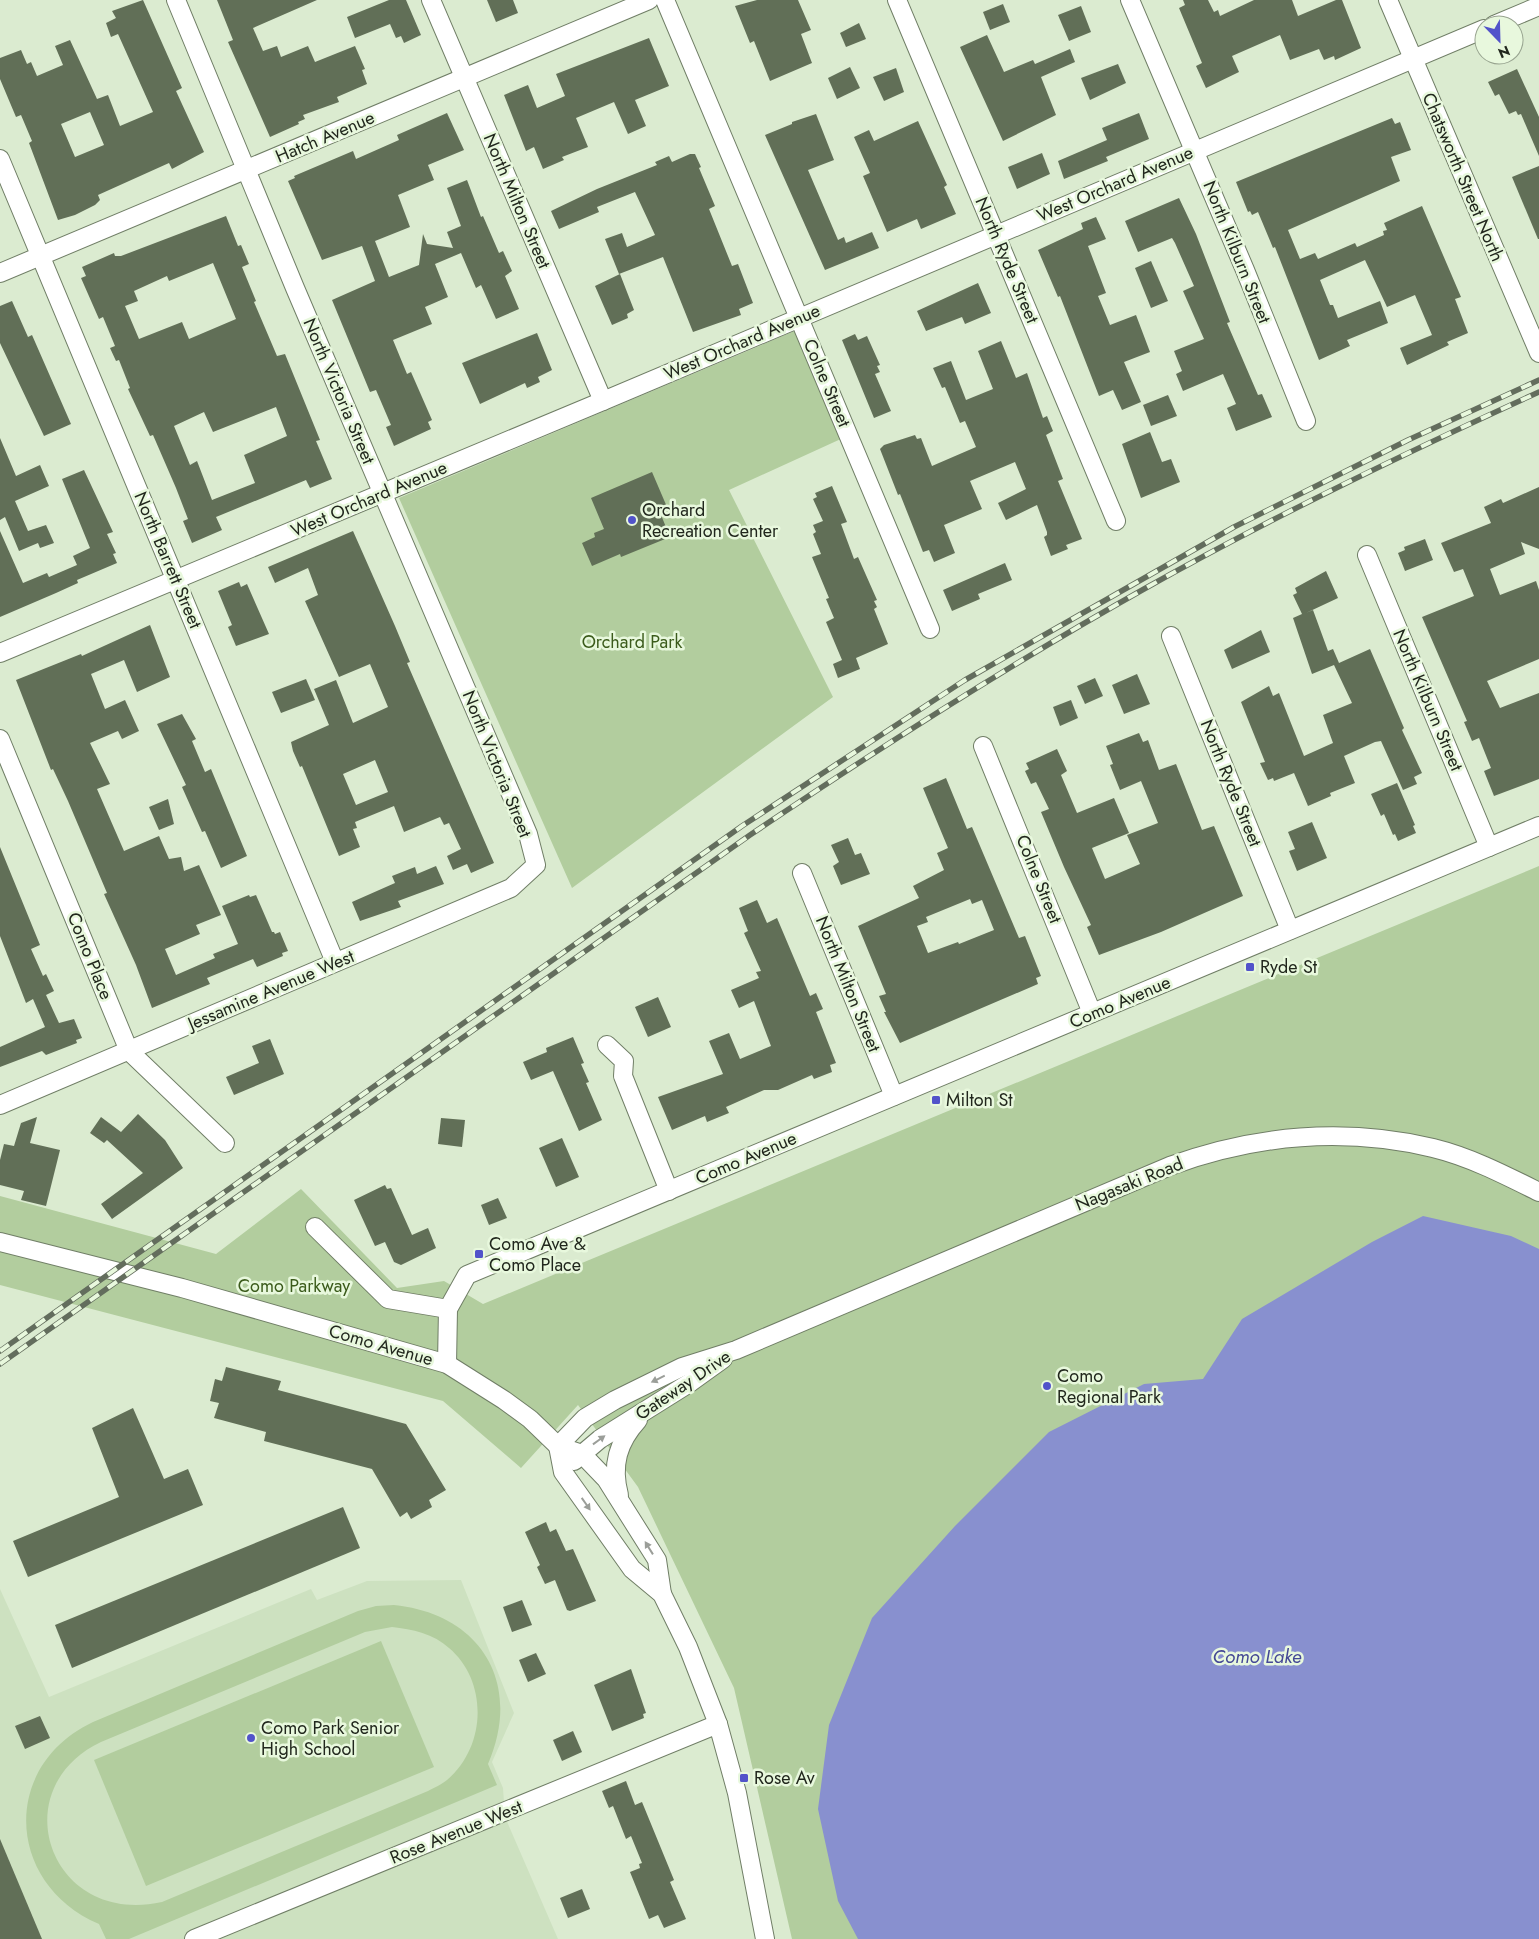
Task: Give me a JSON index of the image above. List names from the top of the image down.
{
  "streets": {
    "street": [
      "Hatch Avenue",
      "Chatsworth Street North",
      "West Orchard Avenue",
      "North Milton Street",
      "North Kilburn Street",
      "North Ryde Street",
      "Colne Street",
      "North Victoria Street",
      "North Barrett Street",
      "Como Place",
      "Jessamine Avenue West",
      "Como Avenue",
      "Nagasaki Road",
      "Gateway Drive",
      "Rose Avenue West"
    ]
  },
  "crossings": [
    ["Hatch Avenue", "North Milton Street"],
    ["Hatch Avenue", "North Victoria Street"],
    ["Hatch Avenue", "North Barrett Street"],
    ["Chatsworth Street North", "West Orchard Avenue"],
    ["West Orchard Avenue", "North Milton Street"],
    ["West Orchard Avenue", "North Kilburn Street"],
    ["West Orchard Avenue", "North Ryde Street"],
    ["West Orchard Avenue", "Colne Street"],
    ["West Orchard Avenue", "North Victoria Street"],
    ["West Orchard Avenue", "North Barrett Street"],
    ["North Milton Street", "Como Avenue"],
    ["North Kilburn Street", "Como Avenue"],
    ["North Ryde Street", "Como Avenue"],
    ["Colne Street", "Como Avenue"],
    ["North Victoria Street", "Jessamine Avenue West"],
    ["North Barrett Street", "Jessamine Avenue West"],
    ["Como Place", "Jessamine Avenue West"],
    ["Nagasaki Road", "Gateway Drive"]
  ],
  "water": ["Como Lake"],
  "parks": ["Orchard Park", "Como Parkway"],
  "places": {
    "other": ["Orchard Recreation Center", "Como Regional Park", "Como Park Senior High School"],
    "transit": [
      "Ryde St",
      "Milton St",
      "Como Ave & Como Place",
      "Rose Av"
    ]
  },
  "north": "bottom right"
}
